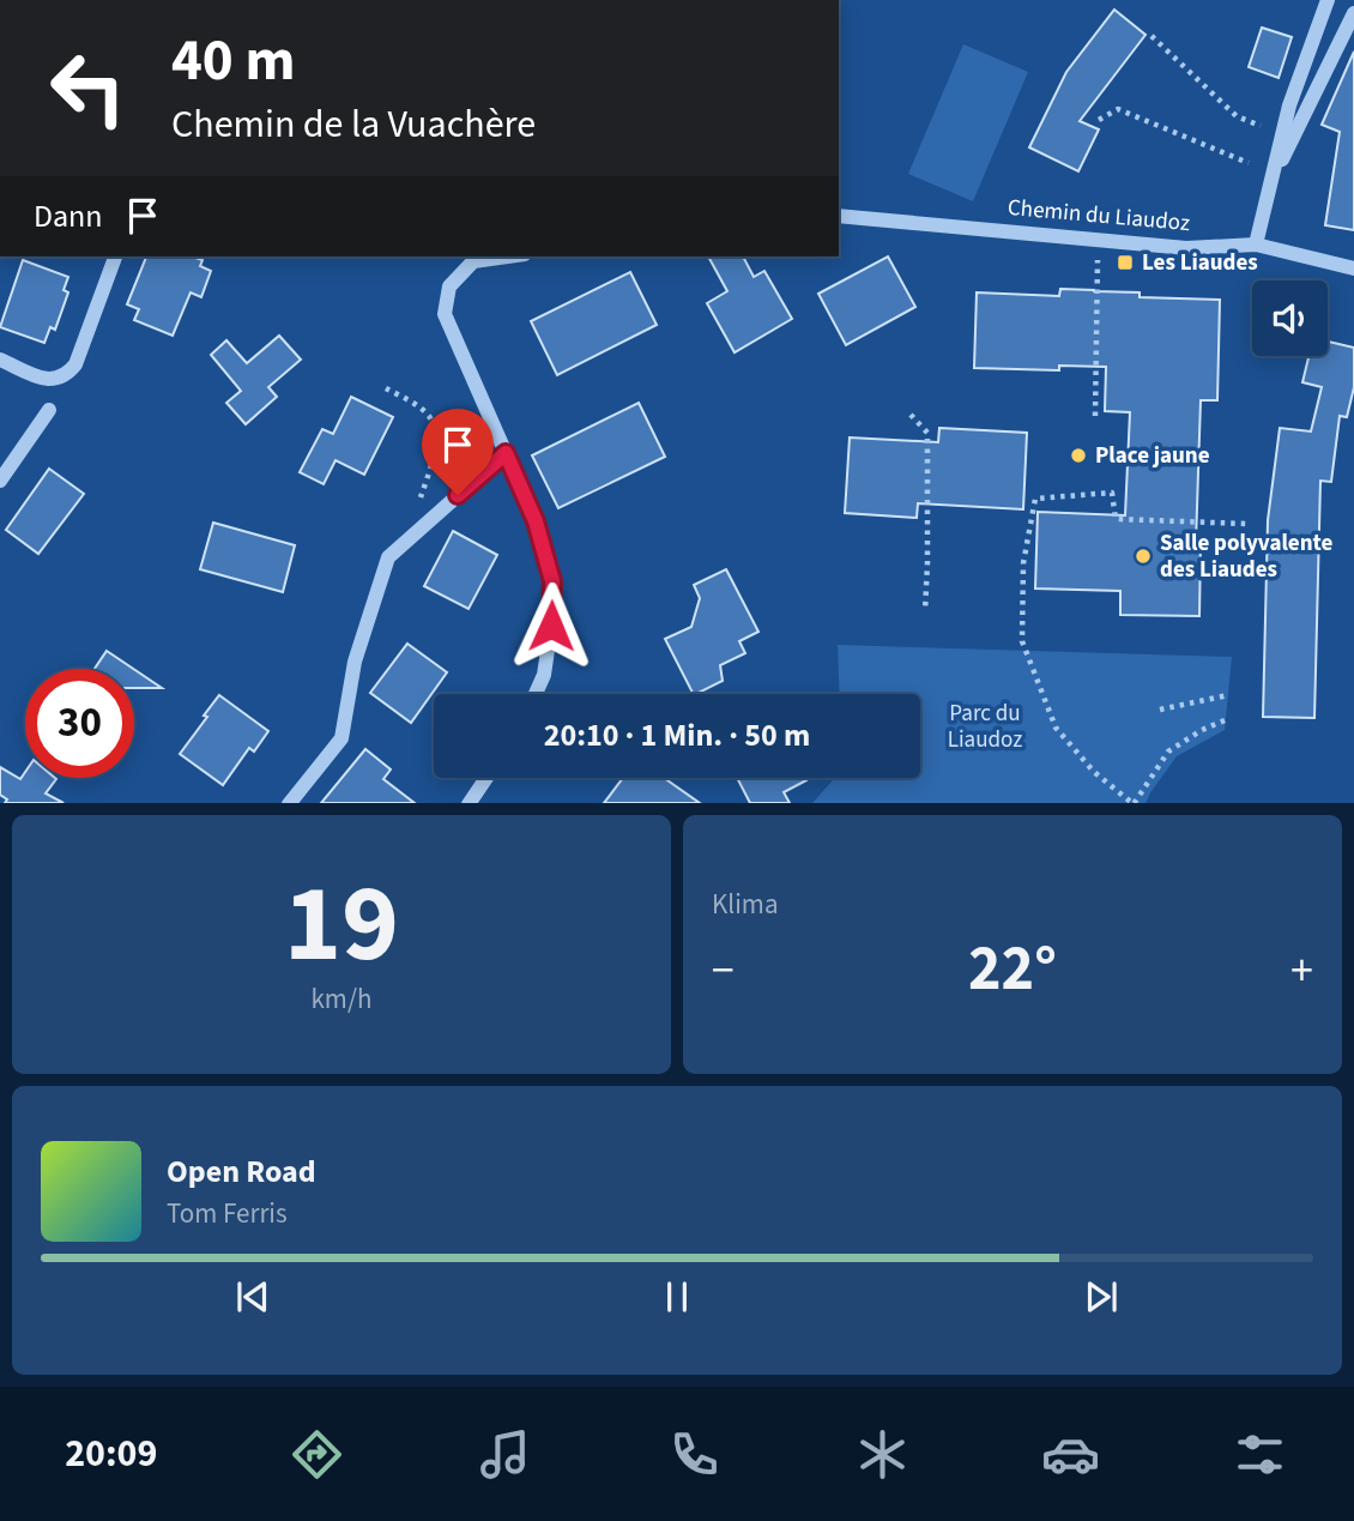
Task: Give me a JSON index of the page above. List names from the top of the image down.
{
  "streets": {
    "street": ["Chemin du Liaudoz"]
  },
  "parks": ["Parc du Liaudoz"],
  "places": {
    "transit": ["Les Liaudes"],
    "other": ["Place jaune", "Salle polyvalente des Liaudes"]
  },
  "page": {
    "turn": ["40 m", "Chemin de la Vuachère"],
    "then": "Dann",
    "limit": "30",
    "trip": "20:10 · 1 Min. · 50 m",
    "tile": [
      ["19", "km/h"],
      "Klima"
    ],
    "heat": ["−", "22°", "+"],
    "song": ["Open Road", "Tom Ferris"],
    "tabs": "20:09"
  }
}
